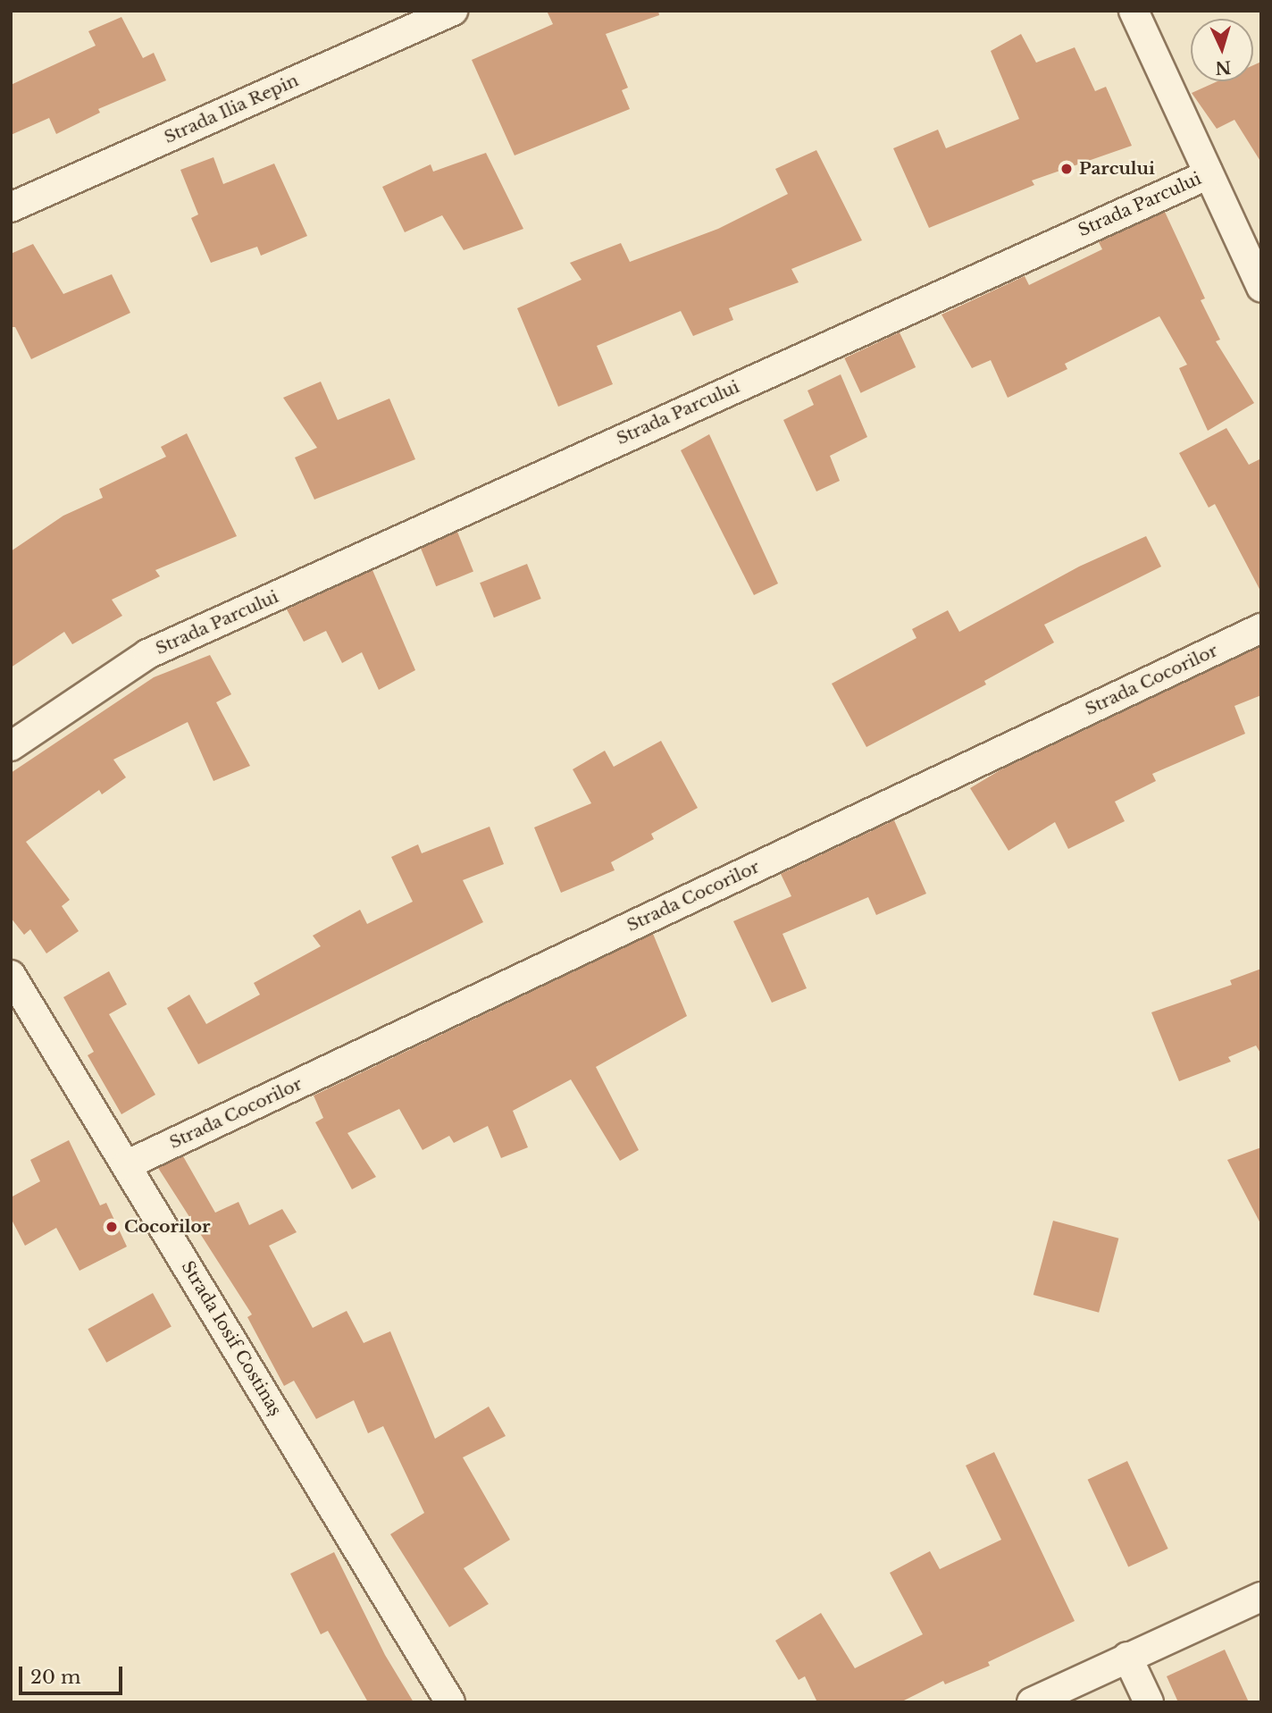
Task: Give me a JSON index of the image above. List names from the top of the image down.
{
  "streets": {
    "street": [
      "Strada Ilia Repin",
      "Strada Parcului",
      "Strada Cocorilor",
      "Strada Iosif Costinaș"
    ]
  },
  "crossings": [
    ["Strada Cocorilor", "Strada Iosif Costinaș"]
  ],
  "places": ["Parcului", "Cocorilor"],
  "scale_bar": "20 m",
  "north": "bottom"
}
